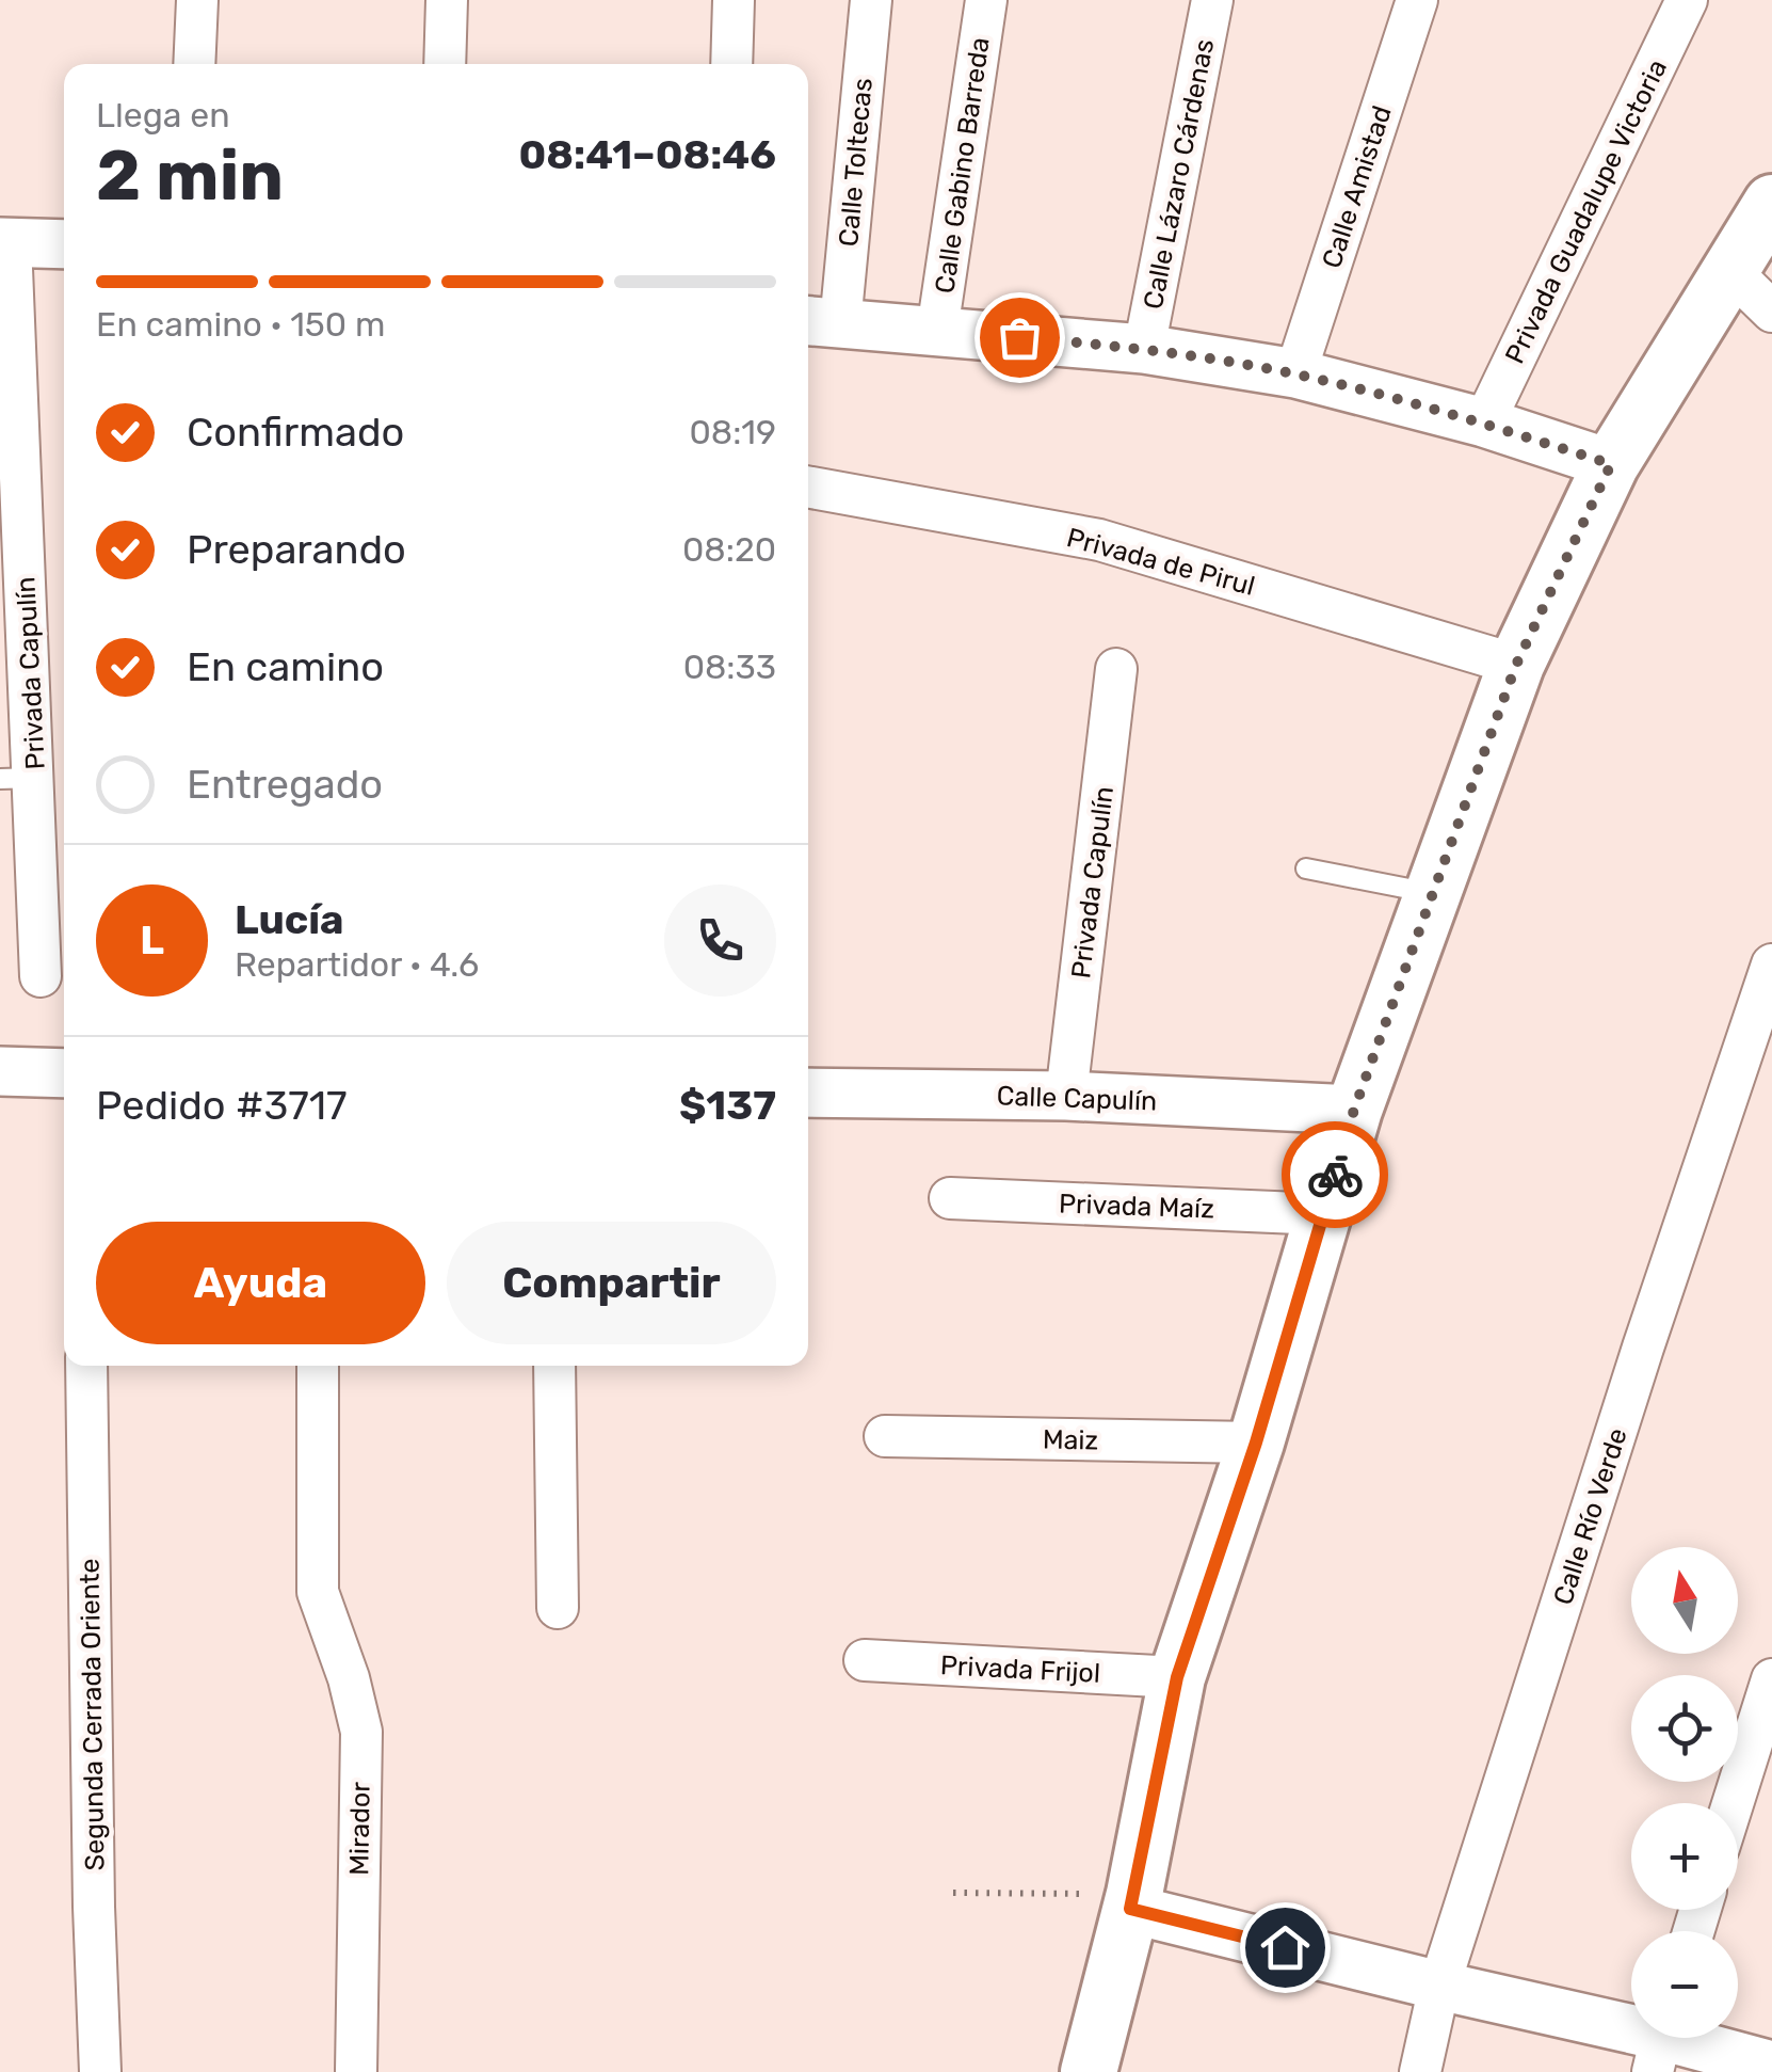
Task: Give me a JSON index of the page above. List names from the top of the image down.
{
  "streets": {
    "street": [
      "Calle Toltecas",
      "Calle Gabino Barreda",
      "Calle Lázaro Cárdenas",
      "Calle Amistad",
      "Privada Guadalupe Victoria",
      "Privada de Pirul",
      "Privada Capulín",
      "Calle Capulín",
      "Privada Maíz",
      "Maiz",
      "Calle Río Verde",
      "Privada Frijol",
      "Segunda Cerrada Oriente",
      "Mirador"
    ]
  },
  "crossings": [
    ["Privada Capulín", "Calle Capulín"]
  ],
  "north": "top",
  "page": {
    "heading": ["2 min", "Llega en", "08:41–08:46"],
    "panel": [
      "Lucía",
      "Repartidor · 4.6",
      "Pedido #3717",
      "$137"
    ],
    "bar": "En camino · 150 m",
    "list": [
      ["Confirmado", "08:19"],
      ["Preparando", "08:20"],
      ["En camino", "08:33"],
      "Entregado"
    ],
    "round": "L",
    "buttons": ["Ayuda", "Compartir"],
    "map_buttons": ["+", "−"]
  }
}
